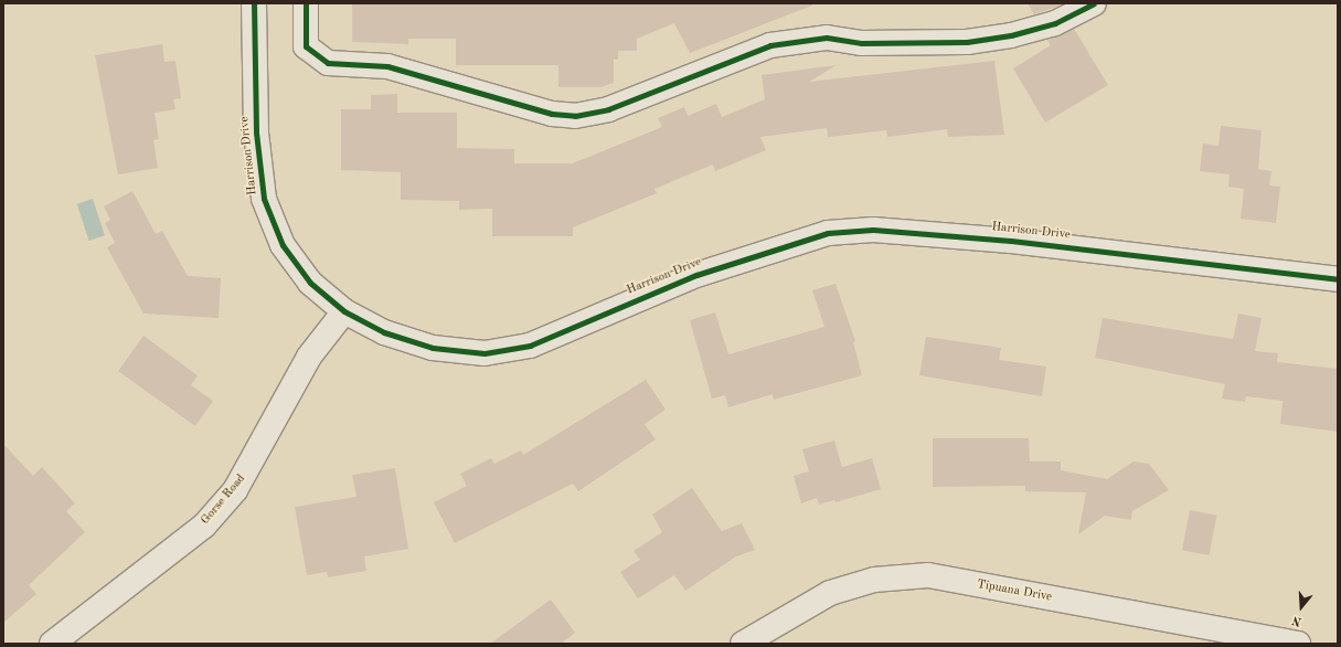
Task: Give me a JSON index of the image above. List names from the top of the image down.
{
  "streets": {
    "street": ["Harrison Drive", "Gorse Road", "Tipuana Drive"]
  },
  "crossings": [
    ["Harrison Drive", "Gorse Road"]
  ],
  "north": "bottom"
}
